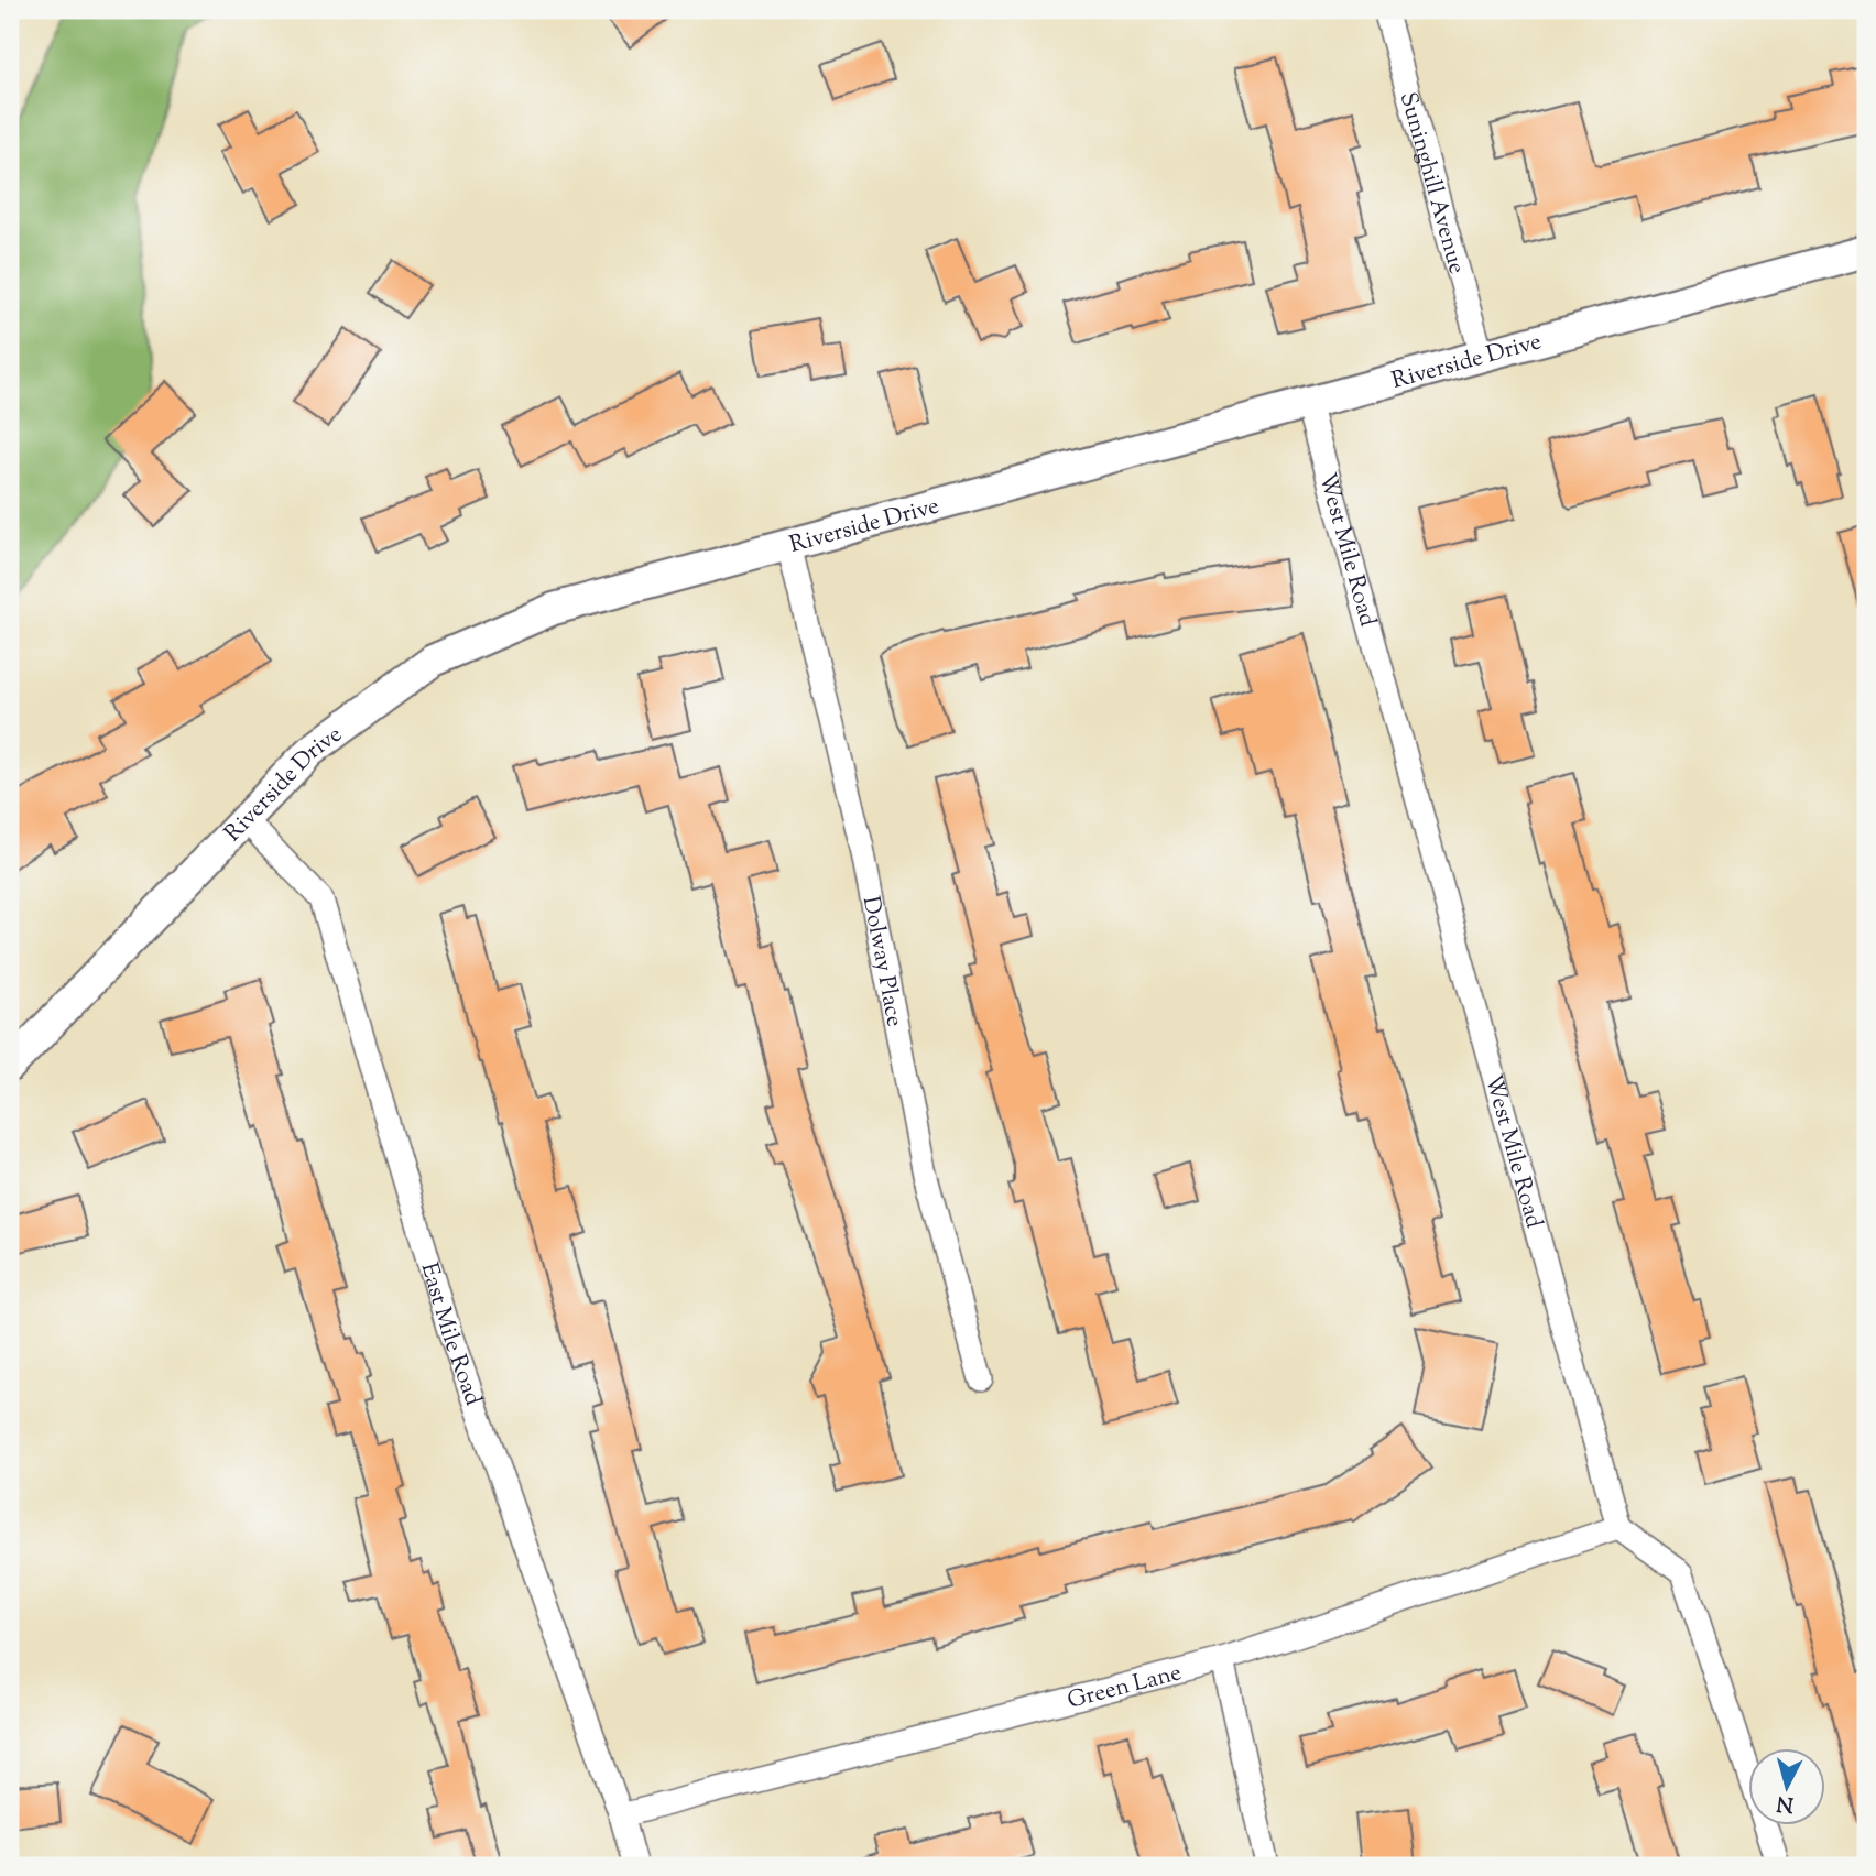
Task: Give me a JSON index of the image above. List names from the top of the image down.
{
  "streets": {
    "main road": ["Riverside Drive"],
    "street": [
      "Suninghill Avenue",
      "West Mile Road",
      "Dolway Place",
      "East Mile Road",
      "Green Lane"
    ]
  },
  "crossings": [
    ["Suninghill Avenue", "Riverside Drive"],
    ["Riverside Drive", "West Mile Road"],
    ["Riverside Drive", "Dolway Place"],
    ["Riverside Drive", "East Mile Road"],
    ["West Mile Road", "Green Lane"],
    ["East Mile Road", "Green Lane"]
  ],
  "north": "bottom"
}
